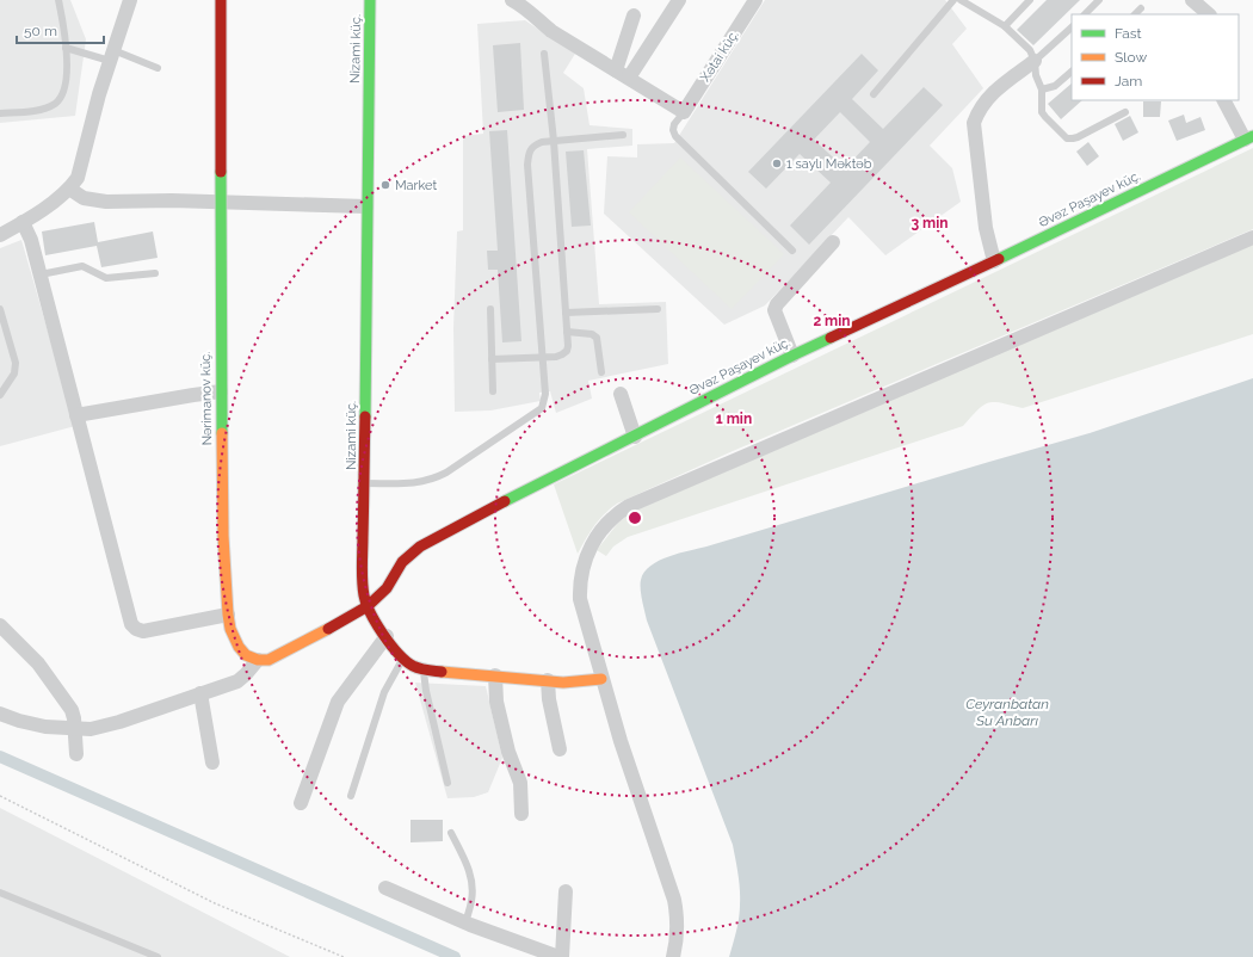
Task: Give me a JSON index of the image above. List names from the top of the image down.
{
  "streets": {
    "street": [
      "Nizami küç.",
      "Xətai küç.",
      "Əvəz Paşayev küç.",
      "Nərimanov küç."
    ]
  },
  "crossings": [
    ["Nizami küç.", "Əvəz Paşayev küç."]
  ],
  "water": ["Ceyranbatan Su Anbarı"],
  "places": ["1 saylı Məktəb", "Market"],
  "legend": ["Fast", "Slow", "Jam"],
  "scale_bar": "50 m",
  "rings": ["3 min", "2 min", "1 min"]
}
